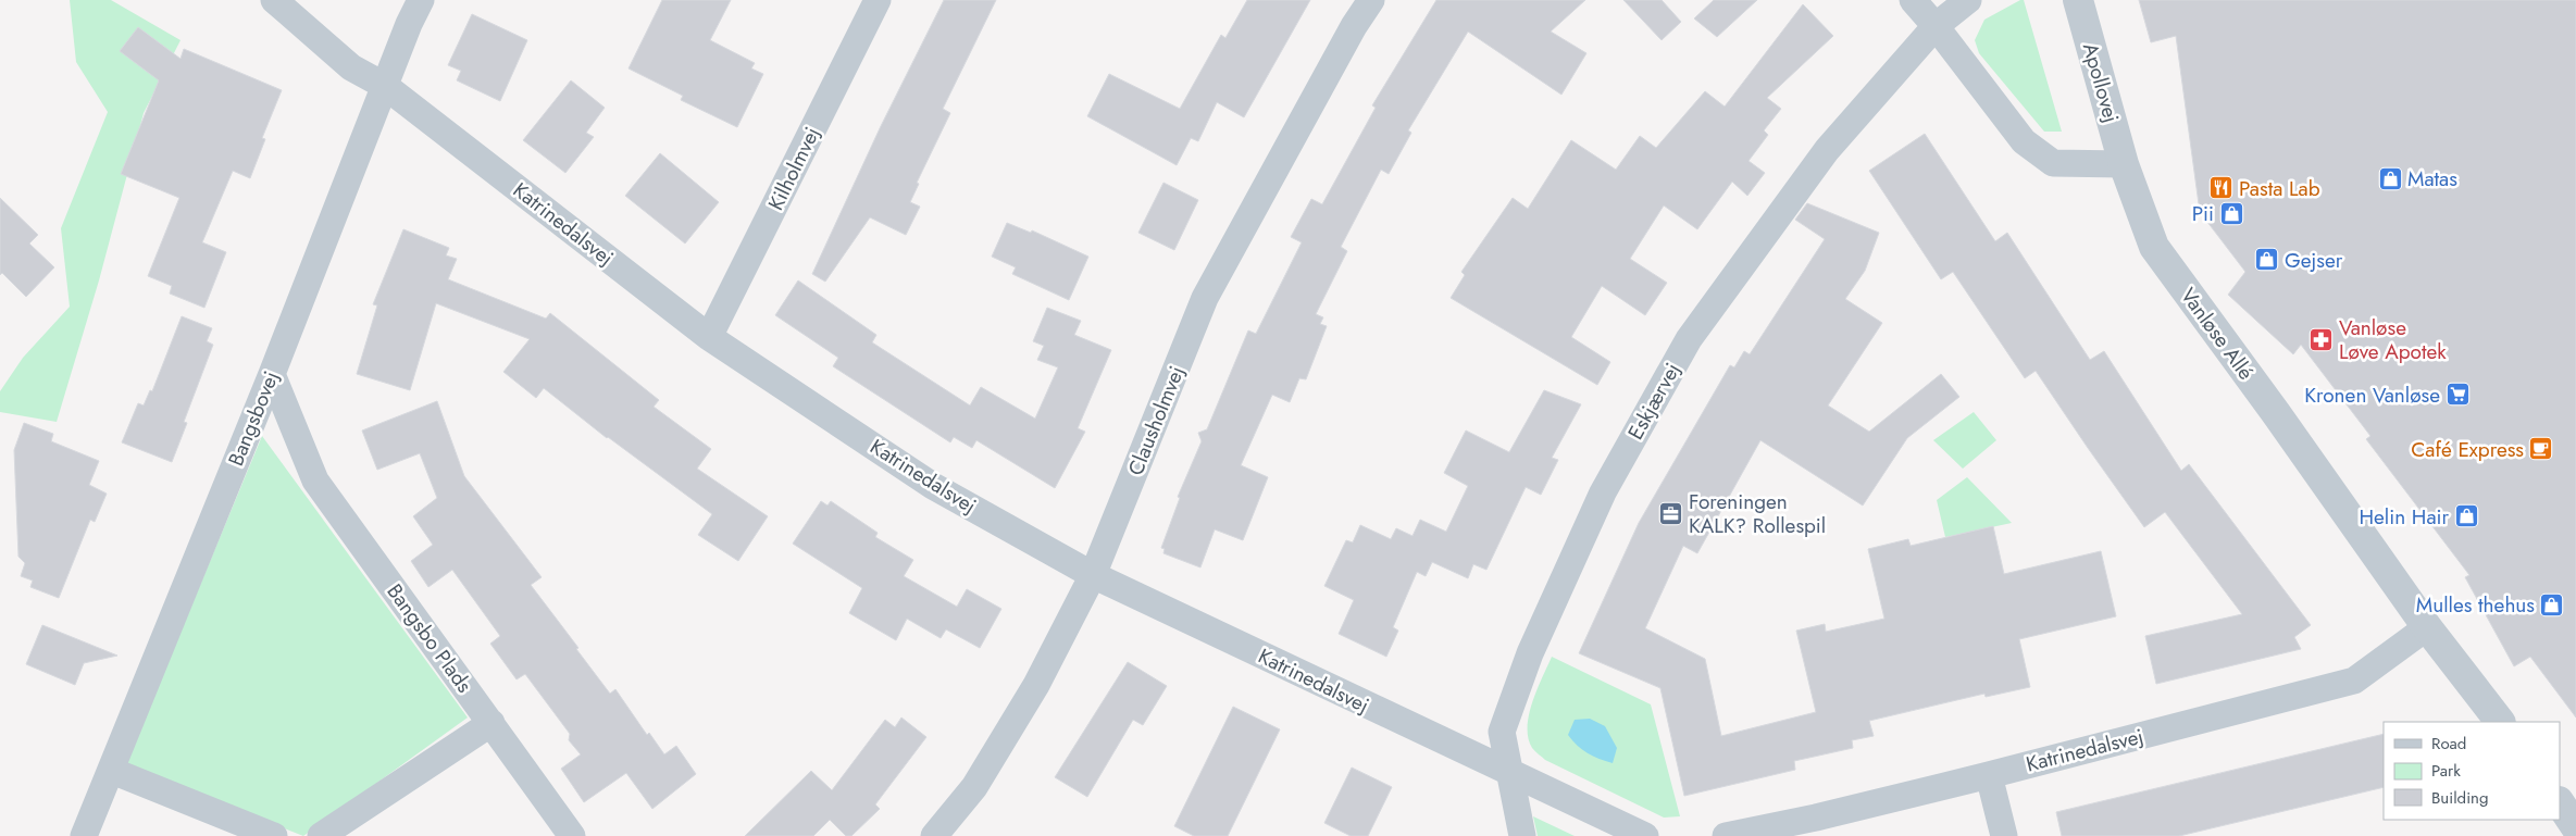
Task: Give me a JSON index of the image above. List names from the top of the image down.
{
  "streets": {
    "street": [
      "Apollovej",
      "Kilholmvej",
      "Katrinedalsvej",
      "Vanløse Allé",
      "Eskjærvej",
      "Bangsbovej",
      "Clausholmvej",
      "Bangsbo Plads"
    ]
  },
  "crossings": [
    ["Apollovej", "Vanløse Allé"],
    ["Kilholmvej", "Katrinedalsvej"],
    ["Katrinedalsvej", "Vanløse Allé"],
    ["Katrinedalsvej", "Eskjærvej"],
    ["Katrinedalsvej", "Bangsbovej"],
    ["Katrinedalsvej", "Clausholmvej"],
    ["Bangsbovej", "Bangsbo Plads"]
  ],
  "places": {
    "shop": [
      "Matas",
      "Pii",
      "Gejser",
      "Helin Hair",
      "Mulles thehus"
    ],
    "restaurant": ["Pasta Lab"],
    "pharmacy": ["Vanløse Løve Apotek"],
    "supermarket": ["Kronen Vanløse"],
    "cafe": ["Café Express"],
    "office": ["Foreningen KALK? Rollespil"]
  },
  "legend": ["Road", "Park", "Building"]
}
